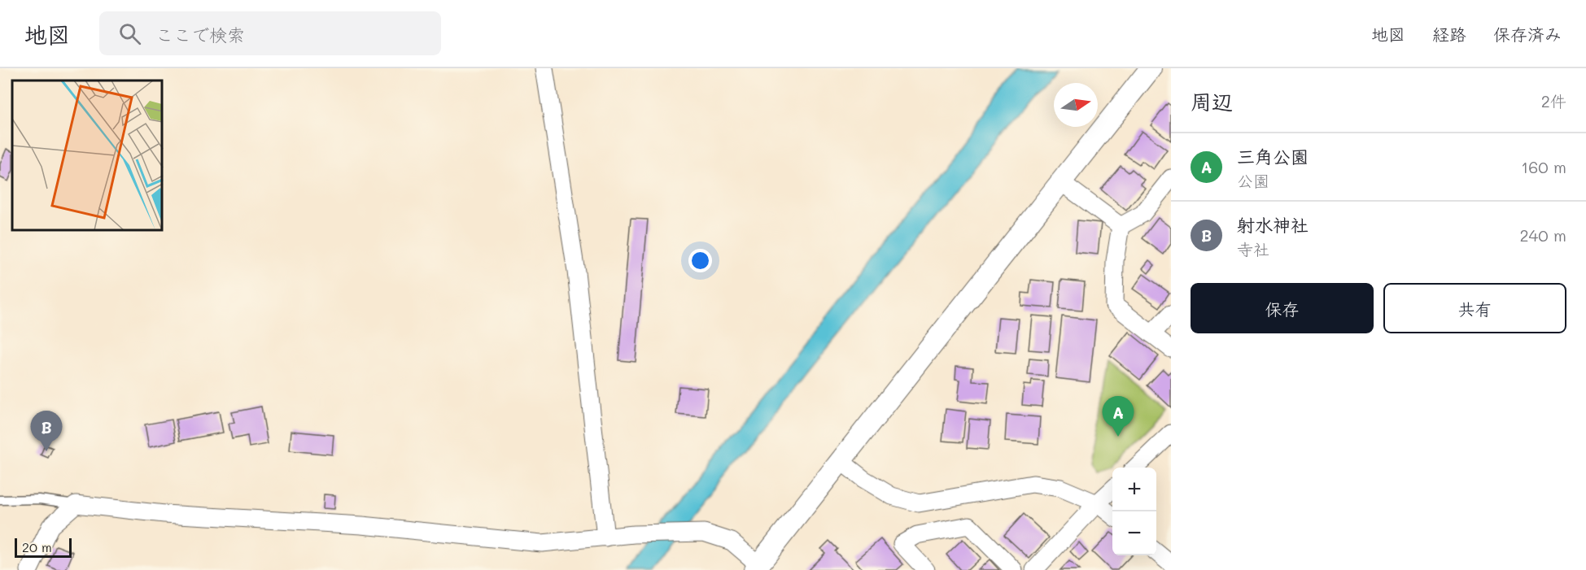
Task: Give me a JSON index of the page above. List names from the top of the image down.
{
  "scale_bar": "20 m",
  "north": "right",
  "page": {
    "header": "地図",
    "search": "ここで検索",
    "nav": ["地図", "経路", "保存済み"],
    "heading": ["周辺", "2件"],
    "list": [
      {
        "mark": "A",
        "name": "三角公園",
        "note": "公園",
        "value": "160 m"
      },
      {
        "mark": "B",
        "name": "射水神社",
        "note": "寺社",
        "value": "240 m"
      }
    ],
    "buttons": ["保存", "共有"],
    "pins": ["A", "B"],
    "map_buttons": ["+", "−"],
    "scale": "20 m"
  }
}
